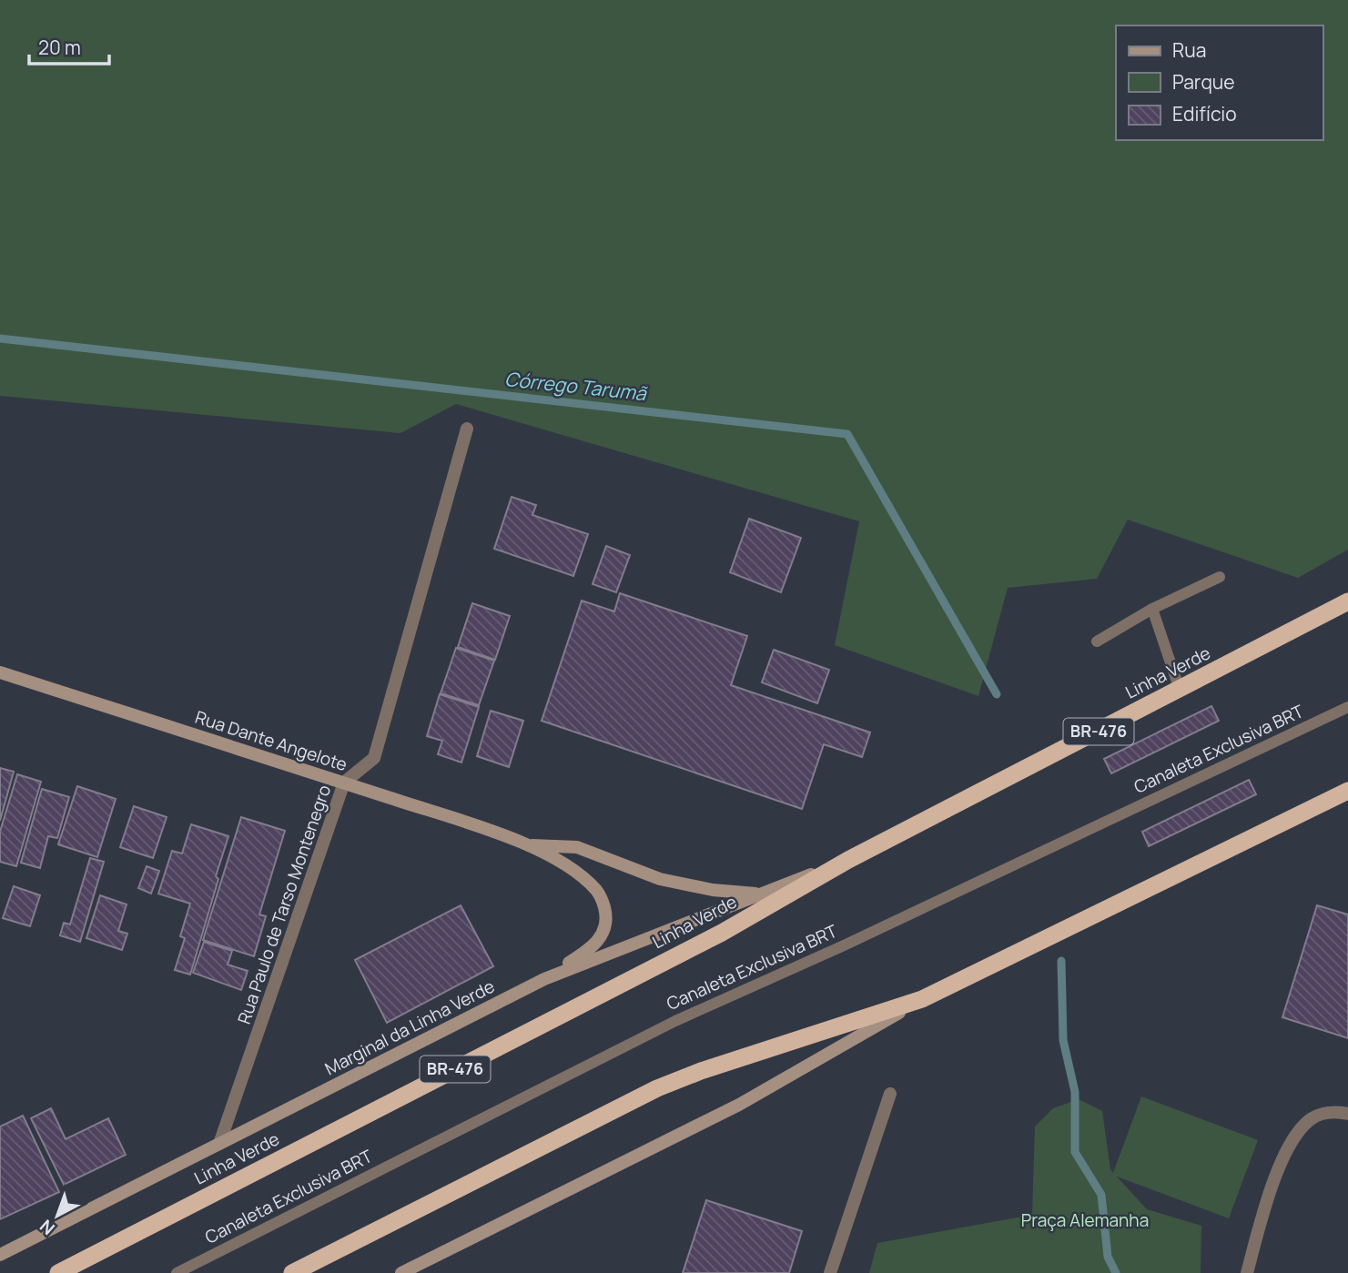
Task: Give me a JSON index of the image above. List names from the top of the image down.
{
  "streets": {
    "highway": ["Linha Verde", "BR-476"],
    "main road": ["Rua Dante Angelote", "Marginal da Linha Verde"],
    "street": ["Rua Paulo de Tarso Montenegro"],
    "lane": ["Canaleta Exclusiva BRT"]
  },
  "crossings": [
    ["Linha Verde", "Marginal da Linha Verde"],
    ["Rua Dante Angelote", "Rua Paulo de Tarso Montenegro"],
    ["Rua Dante Angelote", "Marginal da Linha Verde"],
    ["Rua Paulo de Tarso Montenegro", "Marginal da Linha Verde"]
  ],
  "water": ["Córrego Tarumã"],
  "parks": ["Praça Alemanha"],
  "legend": ["Rua", "Parque", "Edifício"],
  "scale_bar": "20 m",
  "north": "bottom left"
}
